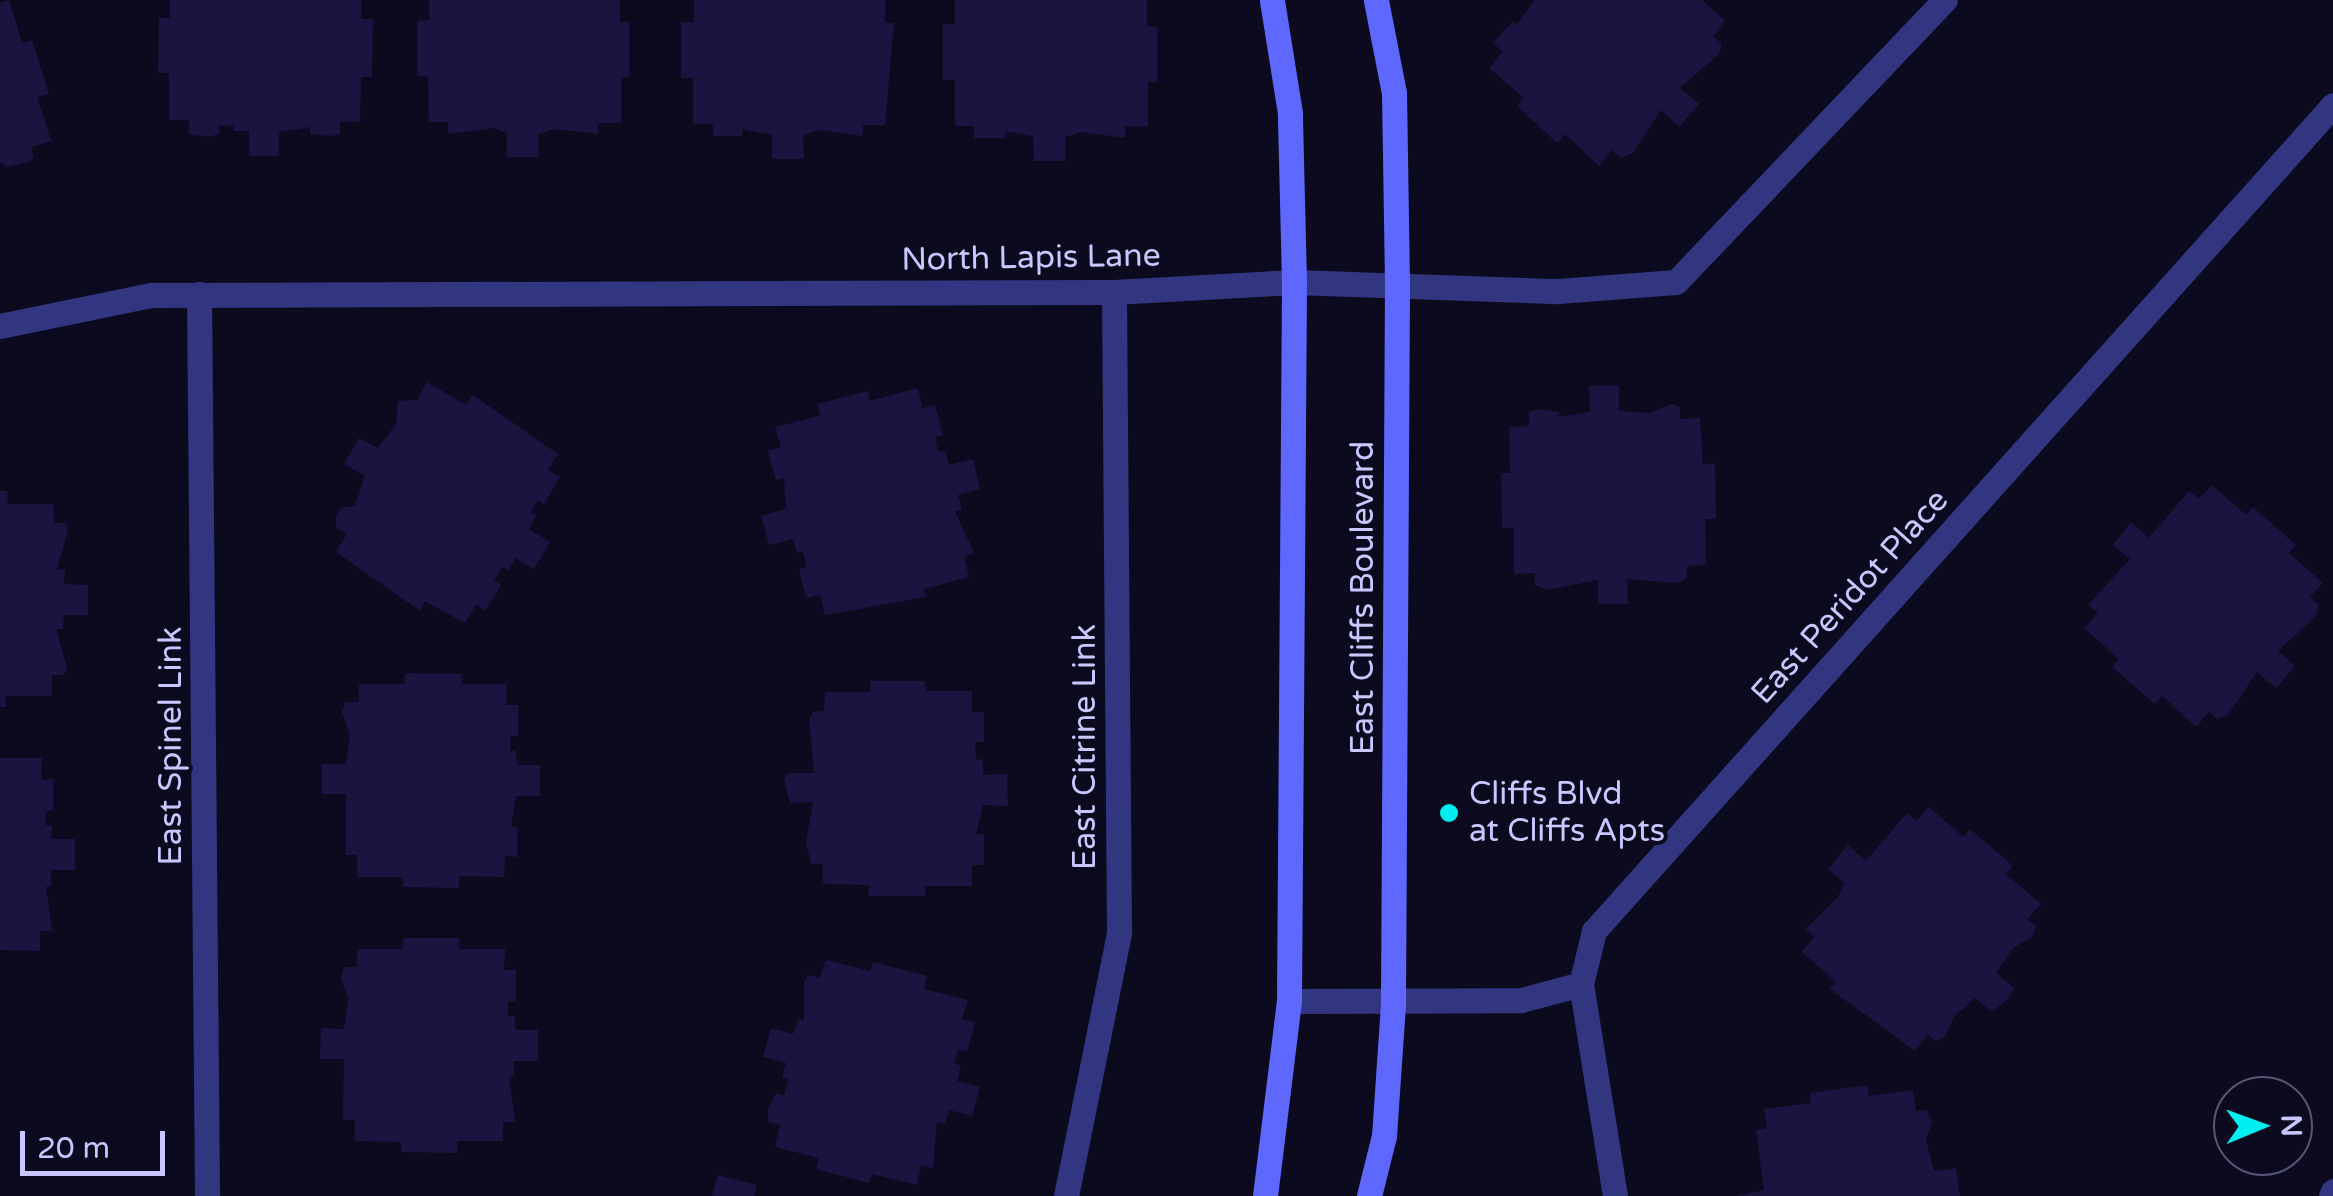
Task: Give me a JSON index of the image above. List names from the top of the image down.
{
  "streets": {
    "street": ["East Cliffs Boulevard"],
    "lane": [
      "North Lapis Lane",
      "East Peridot Place",
      "East Spinel Link",
      "East Citrine Link"
    ]
  },
  "crossings": [
    ["North Lapis Lane", "East Cliffs Boulevard"],
    ["North Lapis Lane", "East Spinel Link"],
    ["North Lapis Lane", "East Citrine Link"]
  ],
  "places": ["Cliffs Blvd at Cliffs Apts"],
  "scale_bar": "20 m",
  "north": "right"
}
